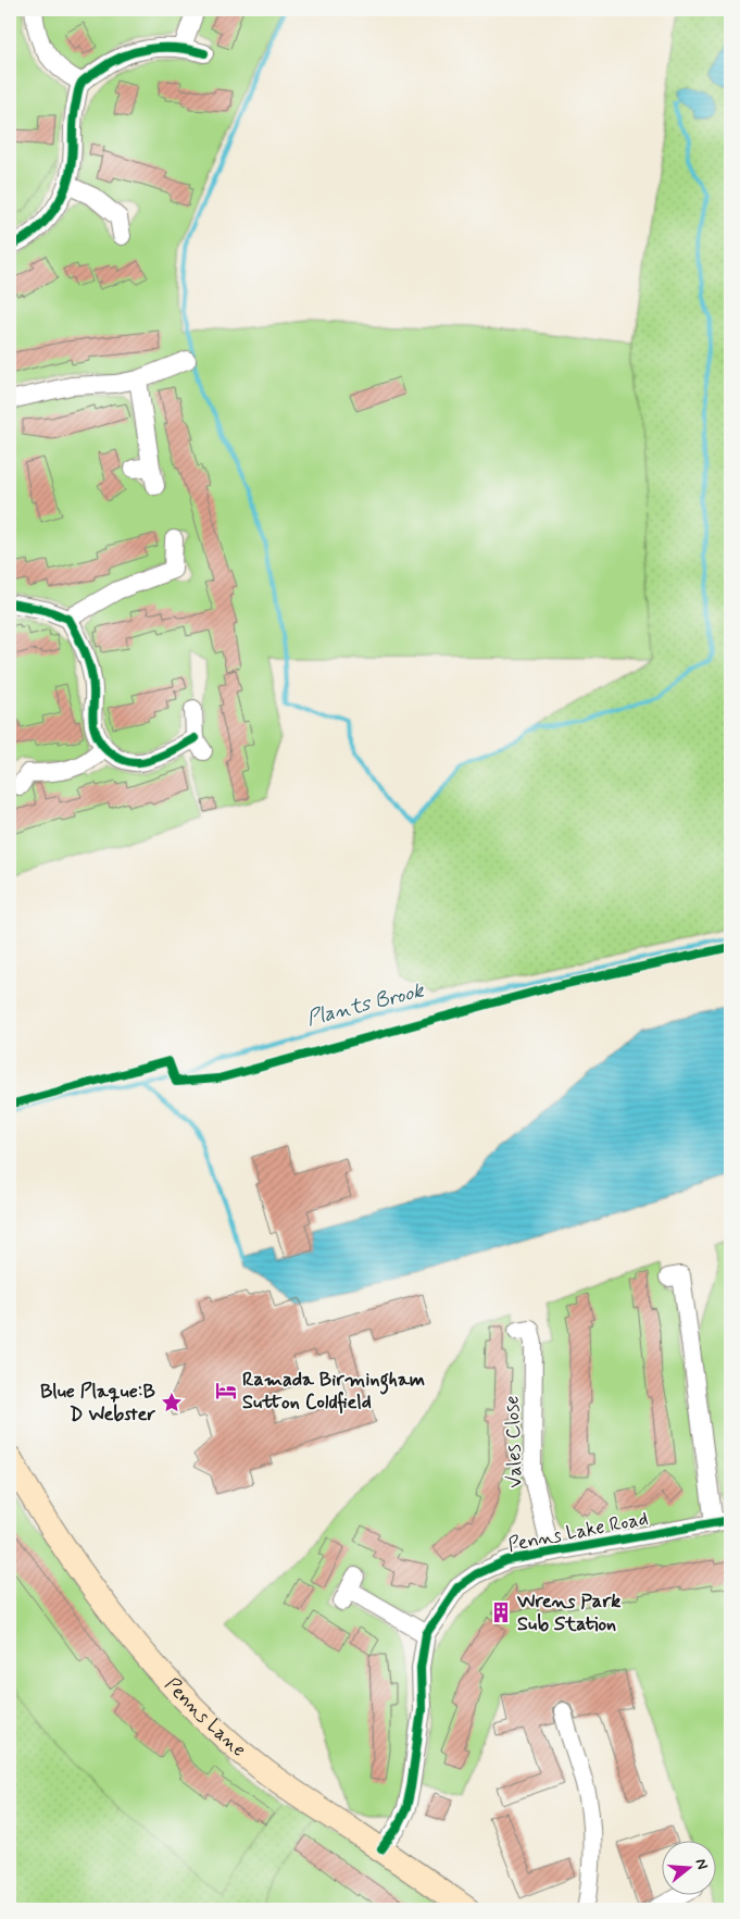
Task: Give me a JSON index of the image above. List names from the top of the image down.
{
  "streets": {
    "main road": ["Penns Lane"],
    "street": ["Vales Close", "Penns Lake Road"]
  },
  "crossings": [
    ["Vales Close", "Penns Lake Road"],
    ["Penns Lake Road", "Penns Lane"]
  ],
  "water": ["Plants Brook"],
  "places": {
    "hotel": ["Ramada Birmingham Sutton Coldfield"],
    "place": ["Blue Plaque:B D Webster"],
    "building": ["Wrens Park Sub Station"]
  },
  "north": "right"
}
